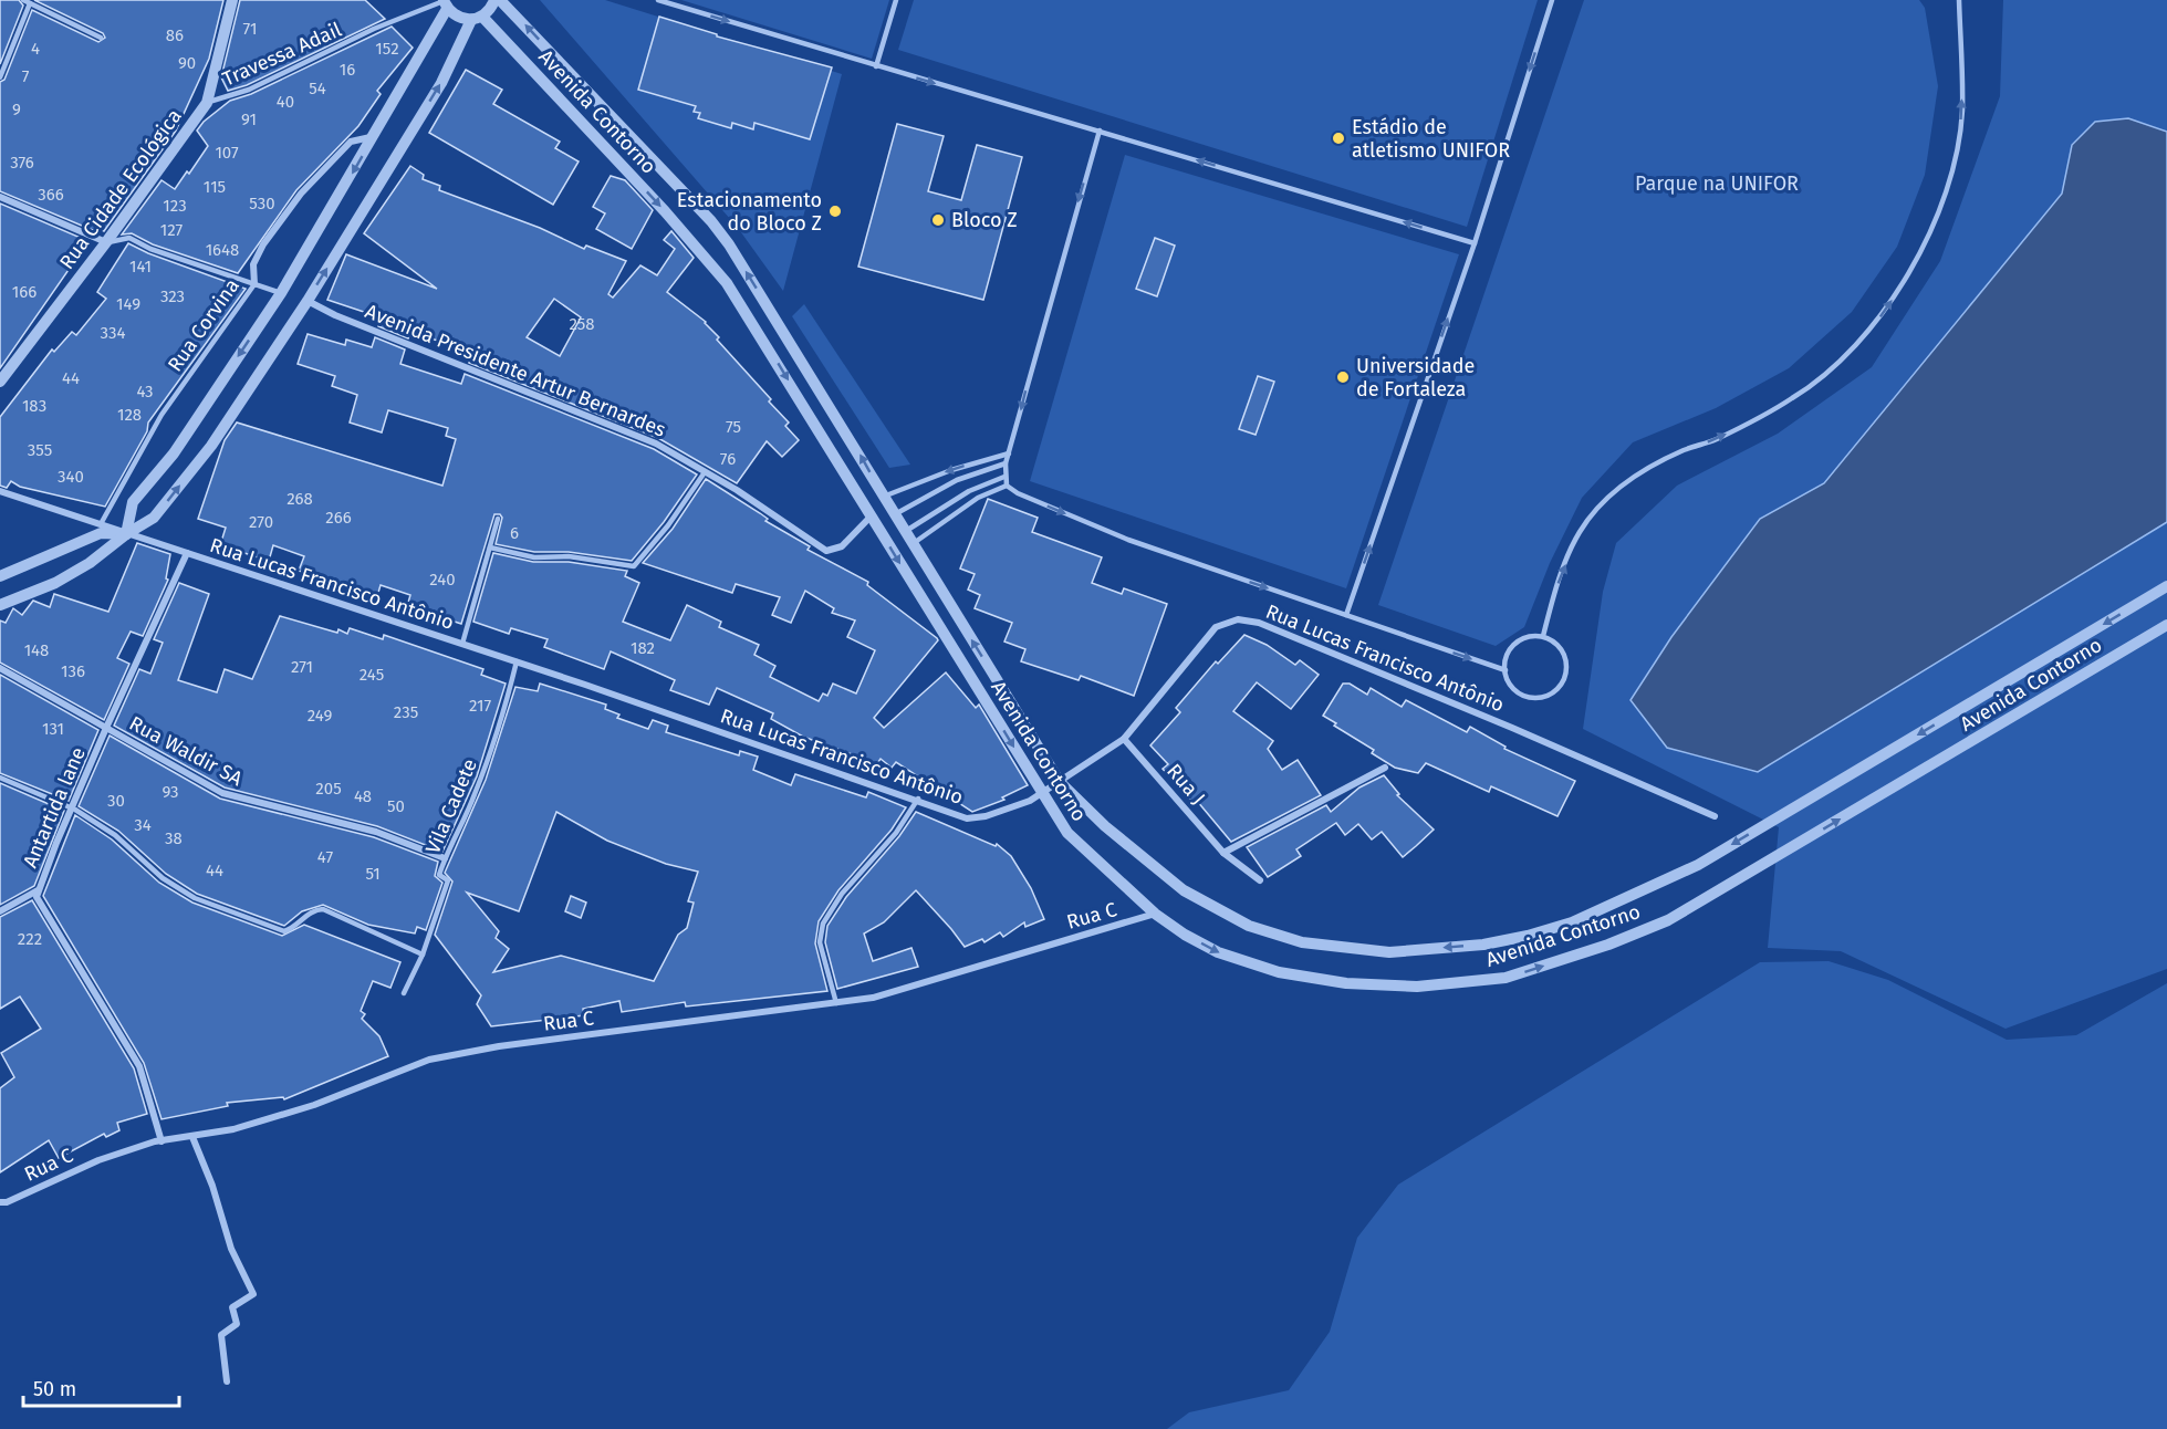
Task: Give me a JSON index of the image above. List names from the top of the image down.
{
  "streets": {
    "street": [
      "Avenida Contorno",
      "Rua Cidade Ecológica",
      "Rua Corvina",
      "Avenida Presidente Artur Bernardes",
      "Rua Lucas Francisco Antônio",
      "Rua Waldir SA",
      "Rua J",
      "Antartida lane",
      "Rua C"
    ],
    "lane": ["Travessa Adail", "Vila Cadete"]
  },
  "crossings": [
    ["Travessa Adail", "Rua Cidade Ecológica"],
    ["Avenida Contorno", "Avenida Presidente Artur Bernardes"],
    ["Avenida Contorno", "Rua Lucas Francisco Antônio"],
    ["Avenida Contorno", "Rua C"],
    ["Rua Corvina", "Rua Lucas Francisco Antônio"],
    ["Rua Lucas Francisco Antônio", "Rua J"],
    ["Rua Lucas Francisco Antônio", "Vila Cadete"],
    ["Rua Lucas Francisco Antônio", "Antartida lane"],
    ["Rua Waldir SA", "Vila Cadete"],
    ["Rua Waldir SA", "Antartida lane"],
    ["Antartida lane", "Rua C"]
  ],
  "parks": ["Parque na UNIFOR"],
  "places": [
    "Estádio de atletismo UNIFOR",
    "Estacionamento do Bloco Z",
    "Bloco Z",
    "Universidade de Fortaleza"
  ],
  "house_numbers": [
    "71",
    "86",
    "4",
    "152",
    "90",
    "16",
    "7",
    "54",
    "40",
    "9",
    "91",
    "107",
    "376",
    "115",
    "366",
    "530",
    "123",
    "127",
    "1648",
    "141",
    "166",
    "323",
    "149",
    "258",
    "334",
    "44",
    "43",
    "183",
    "128",
    "75",
    "355",
    "76",
    "340",
    "268",
    "266",
    "270",
    "6",
    "240",
    "182",
    "148",
    "271",
    "136",
    "245",
    "217",
    "235",
    "249",
    "131",
    "205",
    "93",
    "48",
    "30",
    "50",
    "34",
    "38",
    "47",
    "44",
    "51",
    "222"
  ],
  "scale_bar": "50 m"
}
